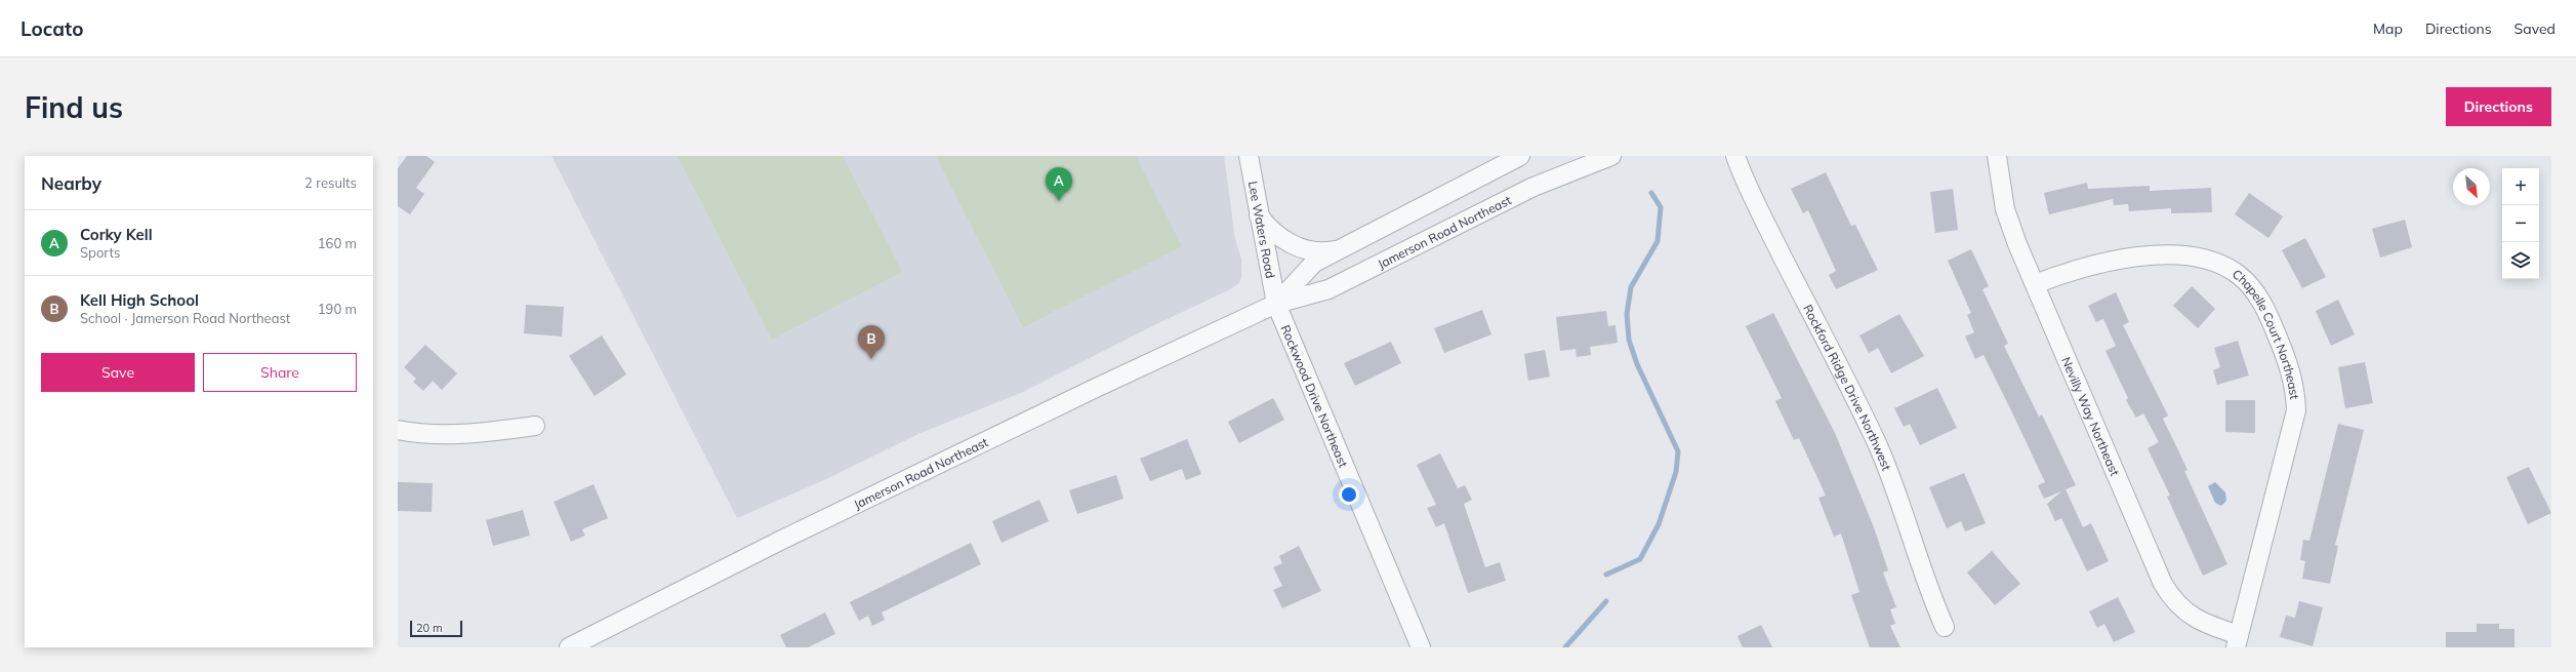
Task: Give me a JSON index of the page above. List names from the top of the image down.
{
  "streets": {
    "street": [
      "Lee Waters Road",
      "Jamerson Road Northeast",
      "Chapelle Court Northeast",
      "Rockford Ridge Drive Northwest",
      "Rockwood Drive Northeast",
      "Nevilly Way Northeast"
    ]
  },
  "crossings": [
    ["Lee Waters Road", "Jamerson Road Northeast"],
    ["Lee Waters Road", "Rockwood Drive Northeast"],
    ["Jamerson Road Northeast", "Rockwood Drive Northeast"],
    ["Chapelle Court Northeast", "Nevilly Way Northeast"]
  ],
  "scale_bar": "20 m",
  "north": "bottom right",
  "page": {
    "header": "Locato",
    "nav": ["Map", "Directions", "Saved"],
    "buttons": [
      "Directions",
      ["Save", "Share"]
    ],
    "title": "Find us",
    "heading": ["Nearby", "2 results"],
    "pins": ["A", "B"],
    "map_buttons": ["+", "−"],
    "list": [
      {
        "mark": "A",
        "name": "Corky Kell",
        "note": "Sports",
        "value": "160 m"
      },
      {
        "mark": "B",
        "name": "Kell High School",
        "note": "School · Jamerson Road Northeast",
        "value": "190 m"
      }
    ],
    "scale": "20 m"
  }
}
